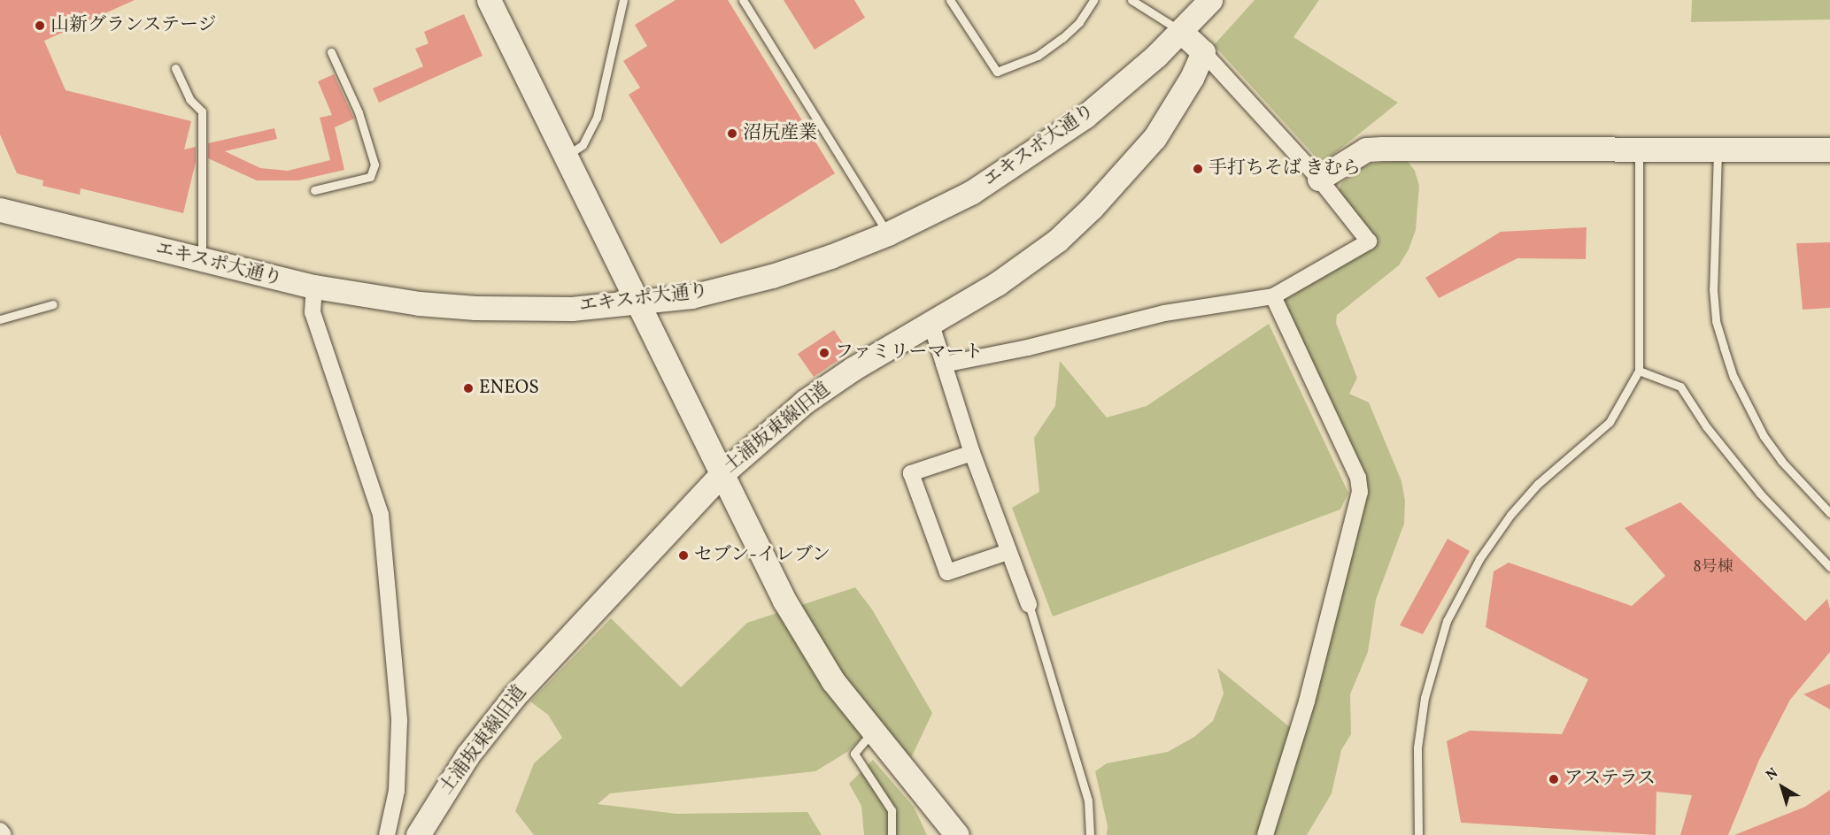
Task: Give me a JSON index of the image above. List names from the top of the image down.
{
  "streets": {
    "street": ["エキスポ大通り", "土浦坂東線旧道"]
  },
  "places": [
    "山新グランステージ",
    "沼尻産業",
    "手打ちそば きむら",
    "ファミリーマート",
    "ENEOS",
    "セブン-イレブン",
    "アステラス"
  ],
  "house_numbers": ["8号棟"],
  "north": "top left"
}
